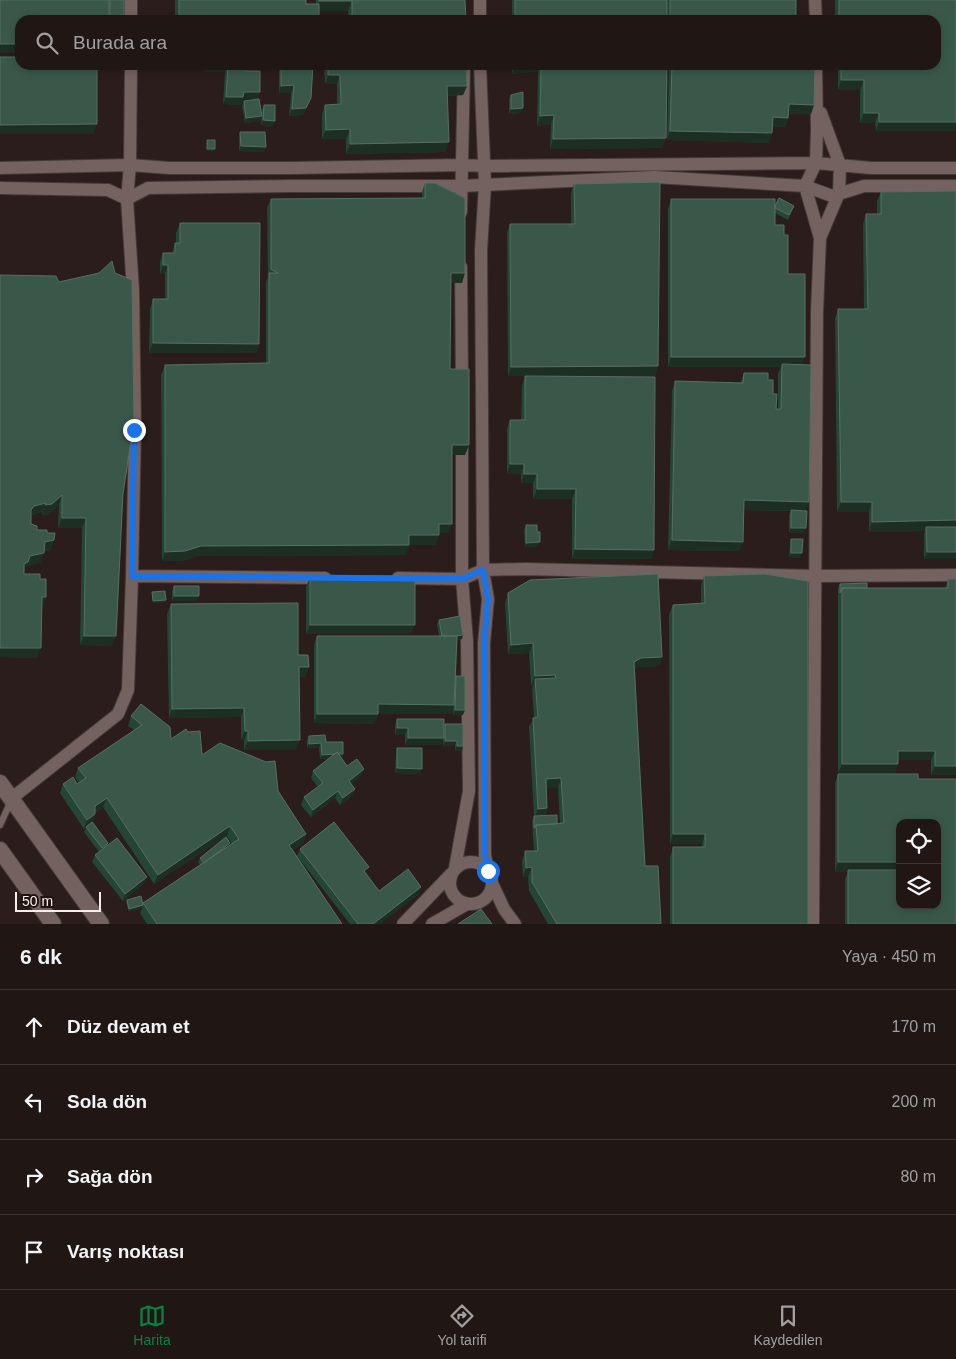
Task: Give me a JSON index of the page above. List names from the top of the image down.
{
  "scale_bar": "50 m",
  "page": {
    "search": "Burada ara",
    "scale": "50 m",
    "heading": ["6 dk", "Yaya · 450 m"],
    "list": [
      ["Düz devam et", "170 m"],
      ["Sola dön", "200 m"],
      ["Sağa dön", "80 m"],
      "Varış noktası"
    ],
    "nav": ["Harita", "Yol tarifi", "Kaydedilen"]
  }
}
